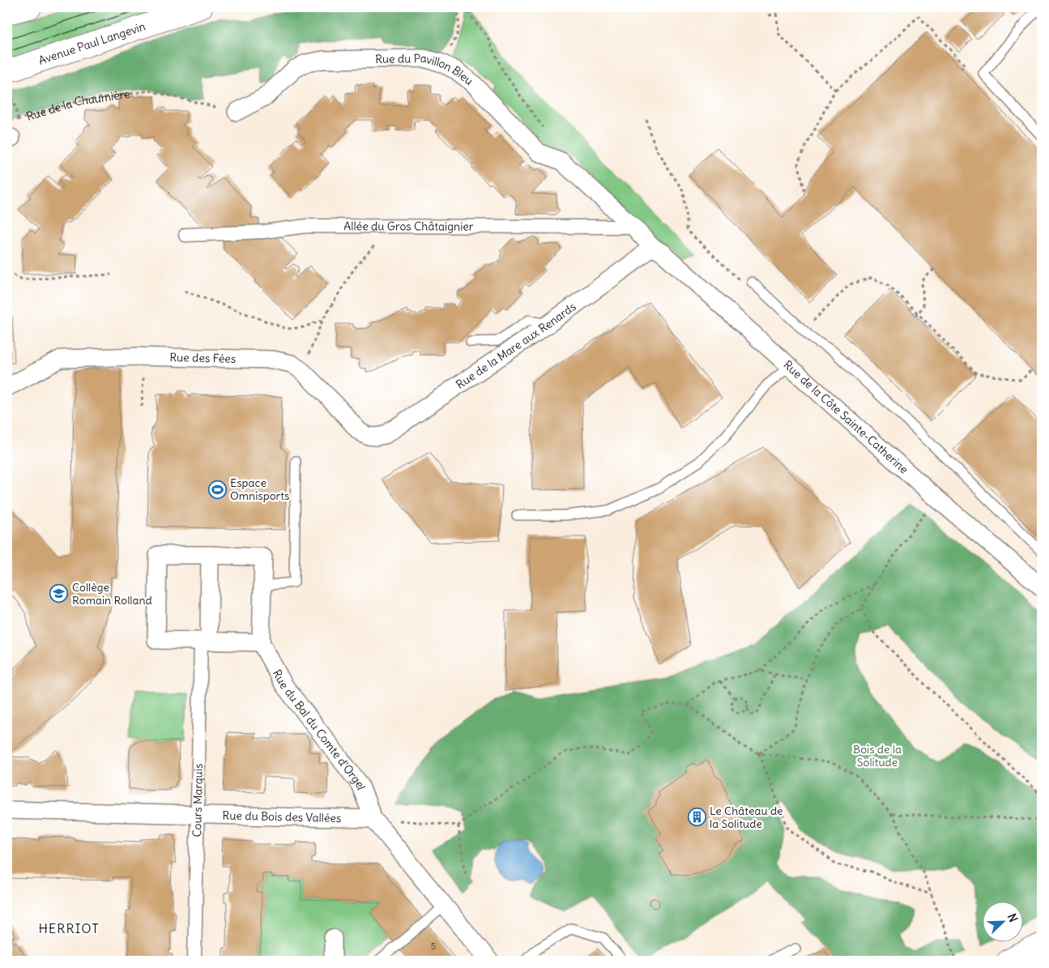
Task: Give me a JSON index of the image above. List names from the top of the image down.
{
  "streets": {
    "main road": ["Avenue Paul Langevin"],
    "street": [
      "Rue du Pavillon Bleu",
      "Allée du Gros Châtaignier",
      "Rue de la Mare aux Renards",
      "Rue des Fées",
      "Rue de la Côte Sainte-Catherine",
      "Rue du Bal du Comte d'Orgel",
      "Cours Marquis",
      "Rue du Bois des Vallées"
    ],
    "path": ["Rue de la Chaumière"]
  },
  "crossings": [
    ["Rue du Pavillon Bleu", "Rue de la Chaumière"],
    ["Rue du Pavillon Bleu", "Allée du Gros Châtaignier"],
    ["Rue du Pavillon Bleu", "Rue de la Mare aux Renards"],
    ["Rue du Pavillon Bleu", "Rue de la Côte Sainte-Catherine"],
    ["Rue de la Mare aux Renards", "Rue des Fées"],
    ["Rue de la Mare aux Renards", "Rue de la Côte Sainte-Catherine"],
    ["Rue du Bal du Comte d'Orgel", "Rue du Bois des Vallées"],
    ["Cours Marquis", "Rue du Bois des Vallées"]
  ],
  "districts": ["HERRIOT"],
  "parks": ["Bois de la Solitude"],
  "places": {
    "sports": ["Espace Omnisports"],
    "school or university": ["Collège Romain Rolland"],
    "building": ["Le Château de la Solitude"]
  },
  "house_numbers": ["5"],
  "north": "top right"
}
